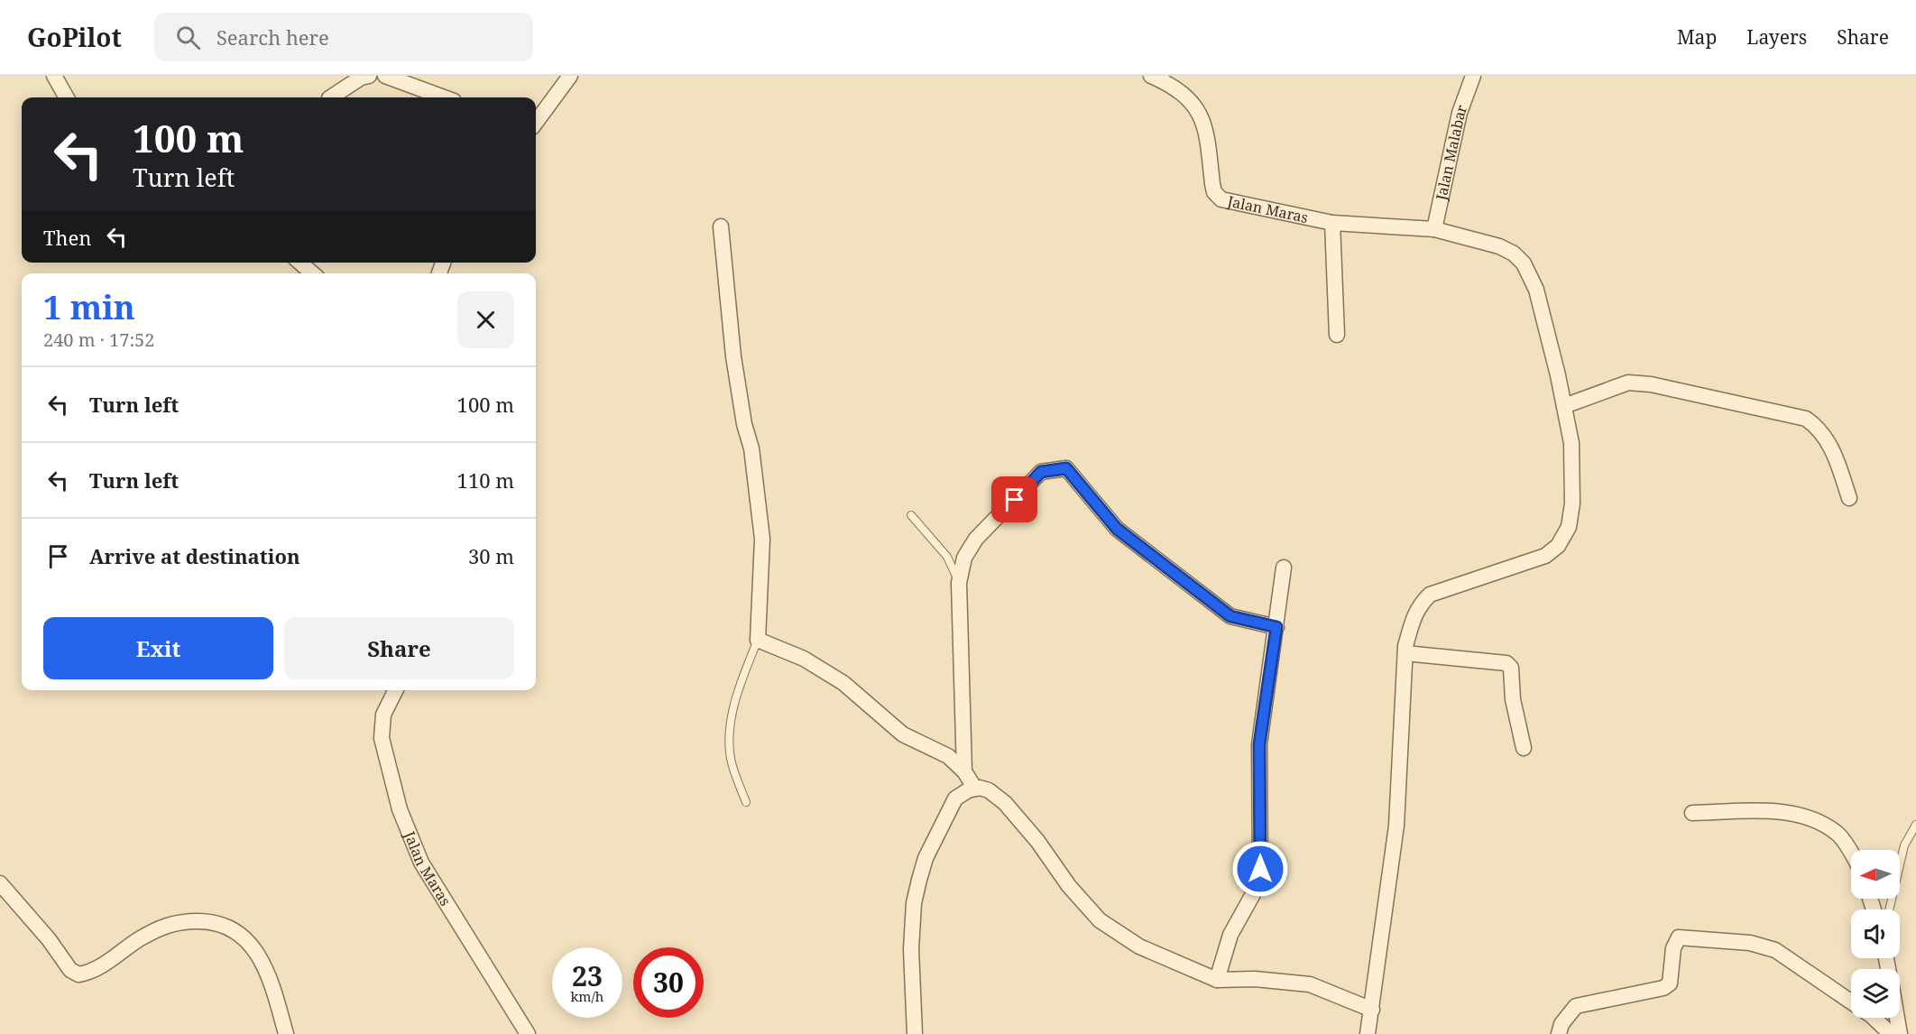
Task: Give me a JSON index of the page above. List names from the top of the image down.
{
  "streets": {
    "street": ["Jalan Malabar", "Jalan Maras"]
  },
  "crossings": [
    ["Jalan Malabar", "Jalan Maras"]
  ],
  "north": "left",
  "page": {
    "header": "GoPilot",
    "search": "Search here",
    "nav": ["Map", "Layers", "Share"],
    "turn": ["100 m", "Turn left"],
    "then": "Then",
    "heading": ["1 min", "240 m · 17:52"],
    "list": [
      {
        "name": "Turn left",
        "value": "100 m"
      },
      {
        "name": "Turn left",
        "value": "110 m"
      },
      {
        "name": "Arrive at destination",
        "value": "30 m"
      }
    ],
    "buttons": ["Exit", "Share"],
    "speed": "23 km/h",
    "limit": "30"
  }
}
